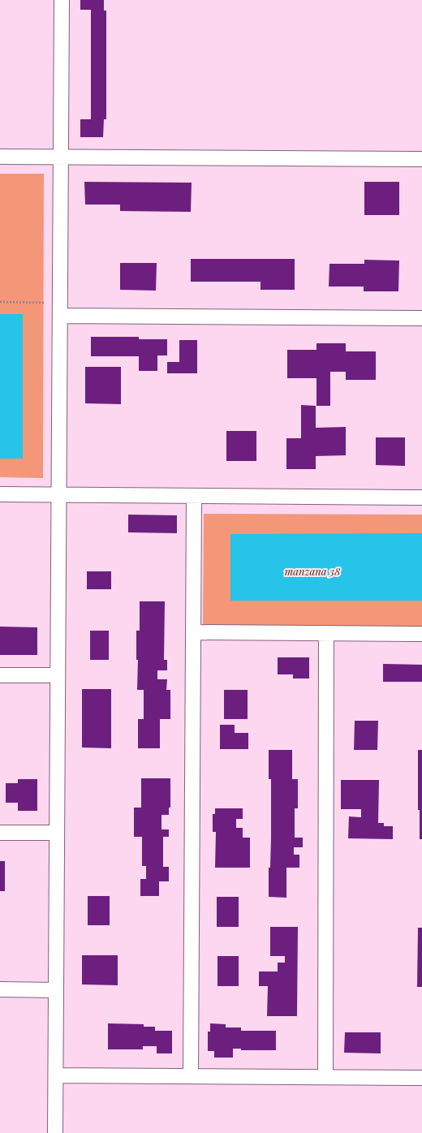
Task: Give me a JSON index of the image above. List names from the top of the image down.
{
  "parks": ["manzana 38"]
}
